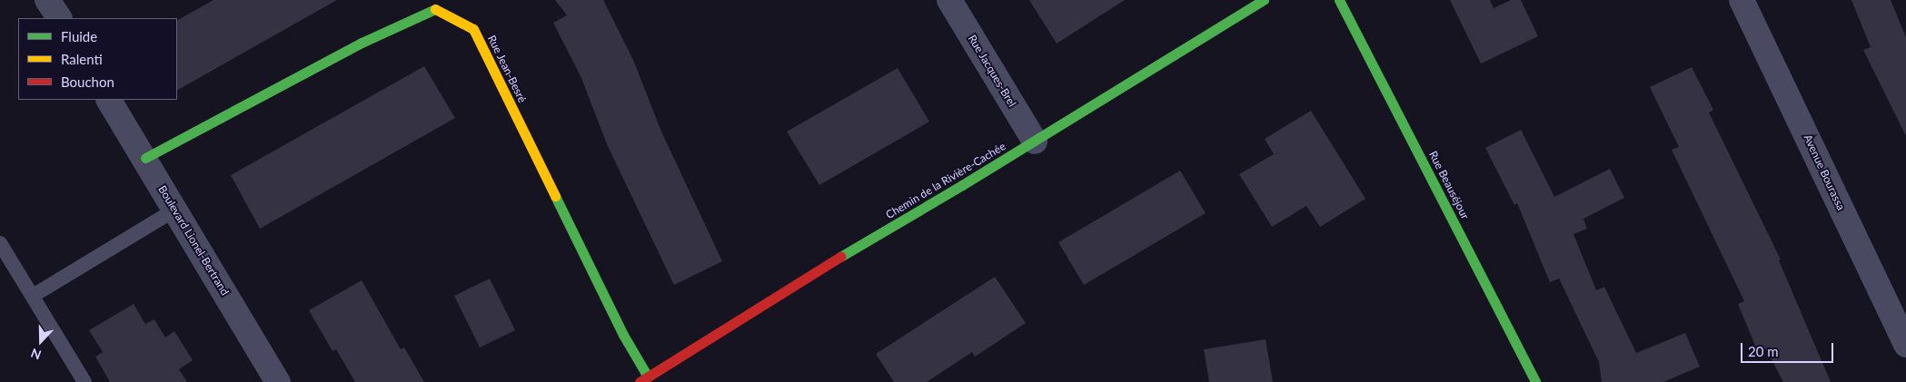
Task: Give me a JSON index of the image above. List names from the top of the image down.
{
  "streets": {
    "street": [
      "Rue Jean-Besré",
      "Rue Jacques-Brel",
      "Avenue Bourassa",
      "Chemin de la Rivière-Cachée",
      "Rue Beauséjour",
      "Boulevard Lionel-Bertrand"
    ]
  },
  "crossings": [
    ["Rue Jean-Besré", "Chemin de la Rivière-Cachée"],
    ["Rue Jean-Besré", "Boulevard Lionel-Bertrand"],
    ["Rue Jacques-Brel", "Chemin de la Rivière-Cachée"]
  ],
  "legend": ["Fluide", "Ralenti", "Bouchon"],
  "scale_bar": "20 m",
  "north": "bottom"
}
